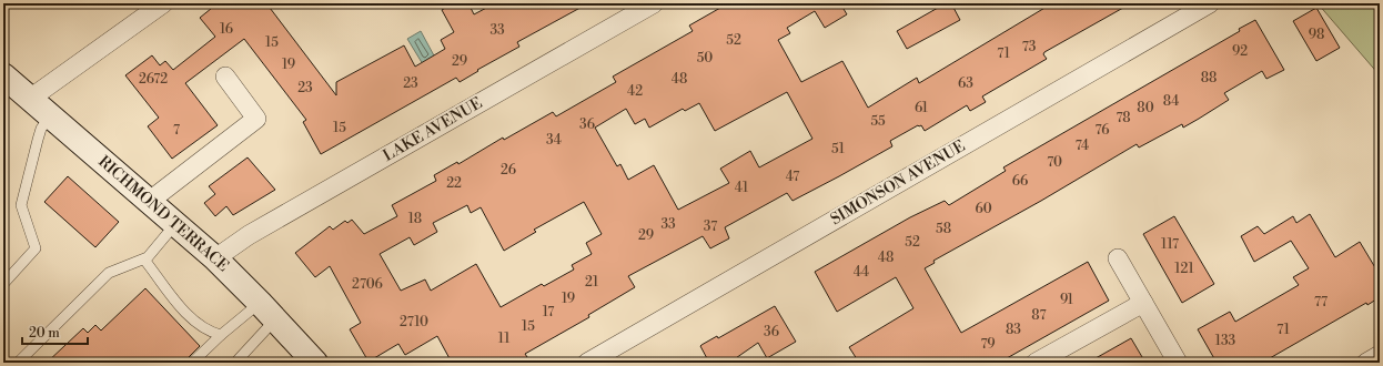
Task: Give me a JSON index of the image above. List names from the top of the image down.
{
  "streets": {
    "main road": ["RICHMOND TERRACE"],
    "street": ["LAKE AVENUE", "SIMONSON AVENUE"]
  },
  "crossings": [
    ["LAKE AVENUE", "RICHMOND TERRACE"]
  ],
  "house_numbers": [
    "16",
    "33",
    "98",
    "52",
    "15",
    "73",
    "92",
    "71",
    "50",
    "29",
    "19",
    "88",
    "2672",
    "48",
    "23",
    "63",
    "23",
    "42",
    "84",
    "61",
    "80",
    "78",
    "55",
    "36",
    "15",
    "7",
    "76",
    "34",
    "74",
    "51",
    "70",
    "26",
    "47",
    "66",
    "22",
    "41",
    "60",
    "18",
    "33",
    "37",
    "58",
    "29",
    "52",
    "117",
    "48",
    "121",
    "44",
    "21",
    "2706",
    "19",
    "91",
    "77",
    "17",
    "87",
    "2710",
    "15",
    "83",
    "71",
    "36",
    "11",
    "133",
    "79"
  ],
  "scale_bar": "20 m"
}
